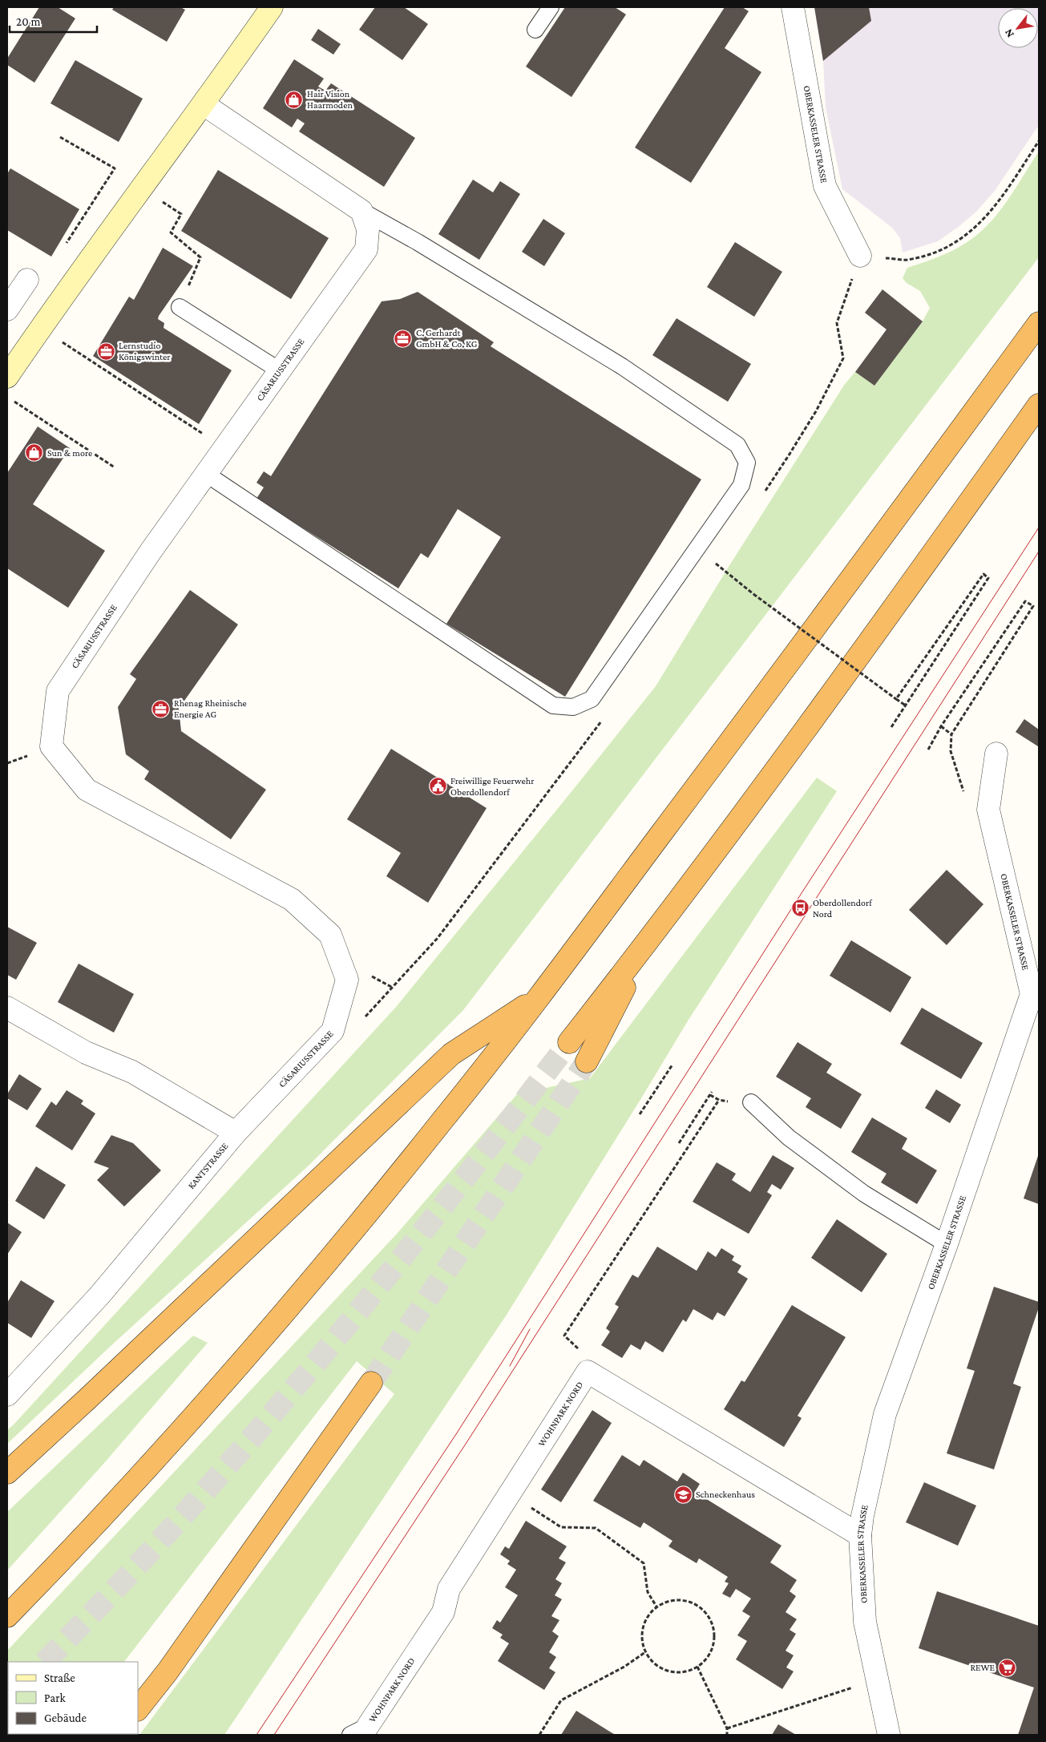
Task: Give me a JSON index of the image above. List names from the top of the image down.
{
  "streets": {
    "street": [
      "OBERKASSELER STRASSE",
      "CÄSARIUSSTRASSE",
      "KANTSTRASSE",
      "WOHNPARK NORD"
    ]
  },
  "crossings": [
    ["OBERKASSELER STRASSE", "WOHNPARK NORD"],
    ["CÄSARIUSSTRASSE", "KANTSTRASSE"]
  ],
  "places": {
    "shop": ["Hair Vision Haarmoden", "Sun & more"],
    "office": ["C. Gerhardt GmbH & Co. KG", "Lernstudio Königswinter", "Rhenag Rheinische Energie AG"],
    "public building": ["Freiwillige Feuerwehr Oberdollendorf"],
    "bus stop": ["Oberdollendorf Nord"],
    "school or university": ["Schneckenhaus"],
    "supermarket": ["REWE"]
  },
  "legend": ["Straße", "Park", "Gebäude"],
  "scale_bar": "20 m",
  "north": "bottom left"
}
